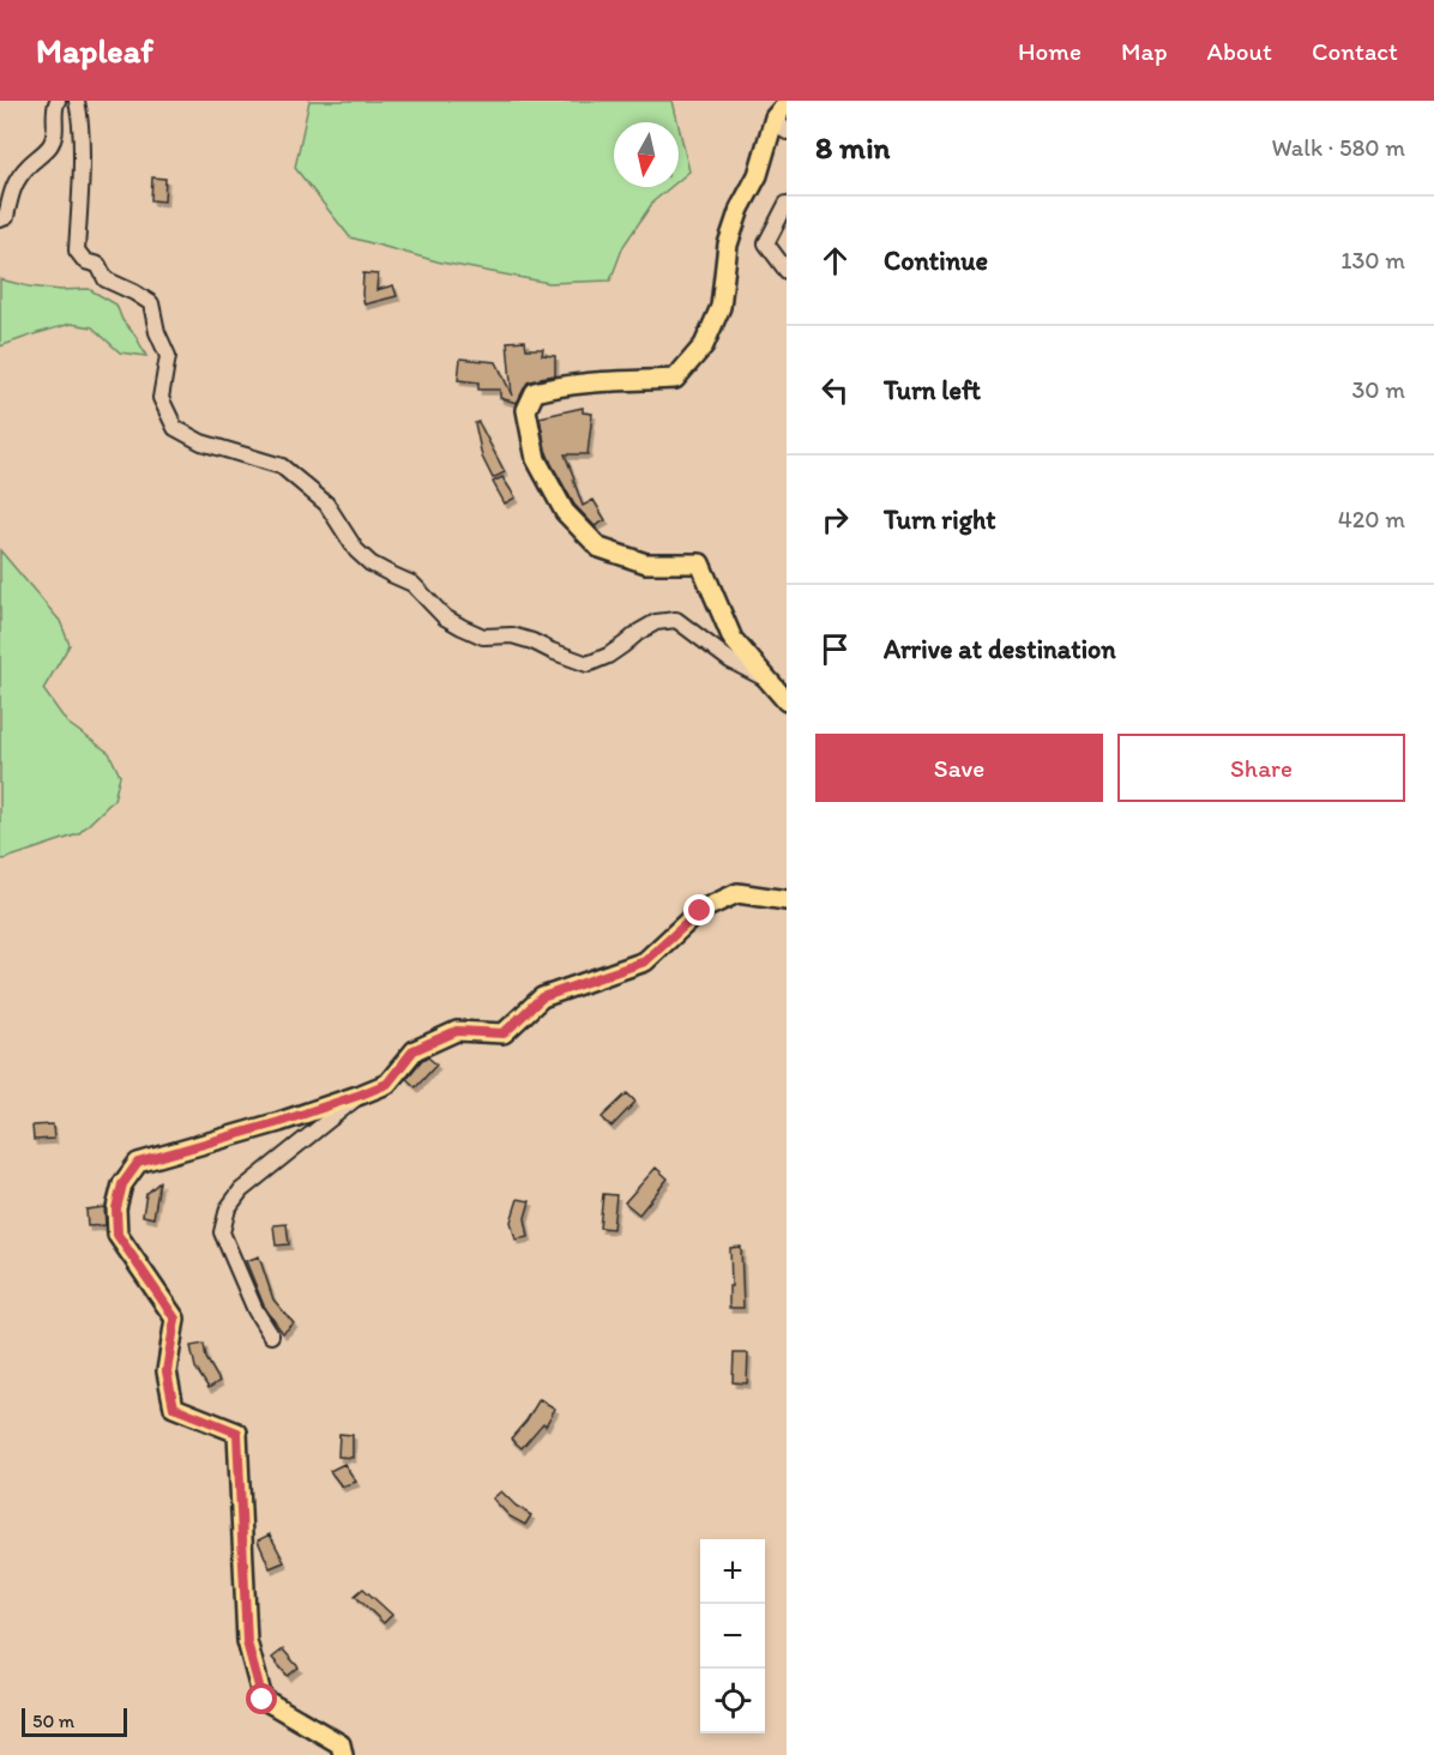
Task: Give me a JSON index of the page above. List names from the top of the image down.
{
  "scale_bar": "50 m",
  "north": "bottom",
  "page": {
    "header": "Mapleaf",
    "nav": [
      "Home",
      "Map",
      "About",
      "Contact"
    ],
    "heading": ["8 min", "Walk · 580 m"],
    "list": [
      ["Continue", "130 m"],
      ["Turn left", "30 m"],
      ["Turn right", "420 m"],
      "Arrive at destination"
    ],
    "buttons": ["Save", "Share"],
    "map_buttons": ["+", "−"],
    "scale": "50 m"
  }
}
